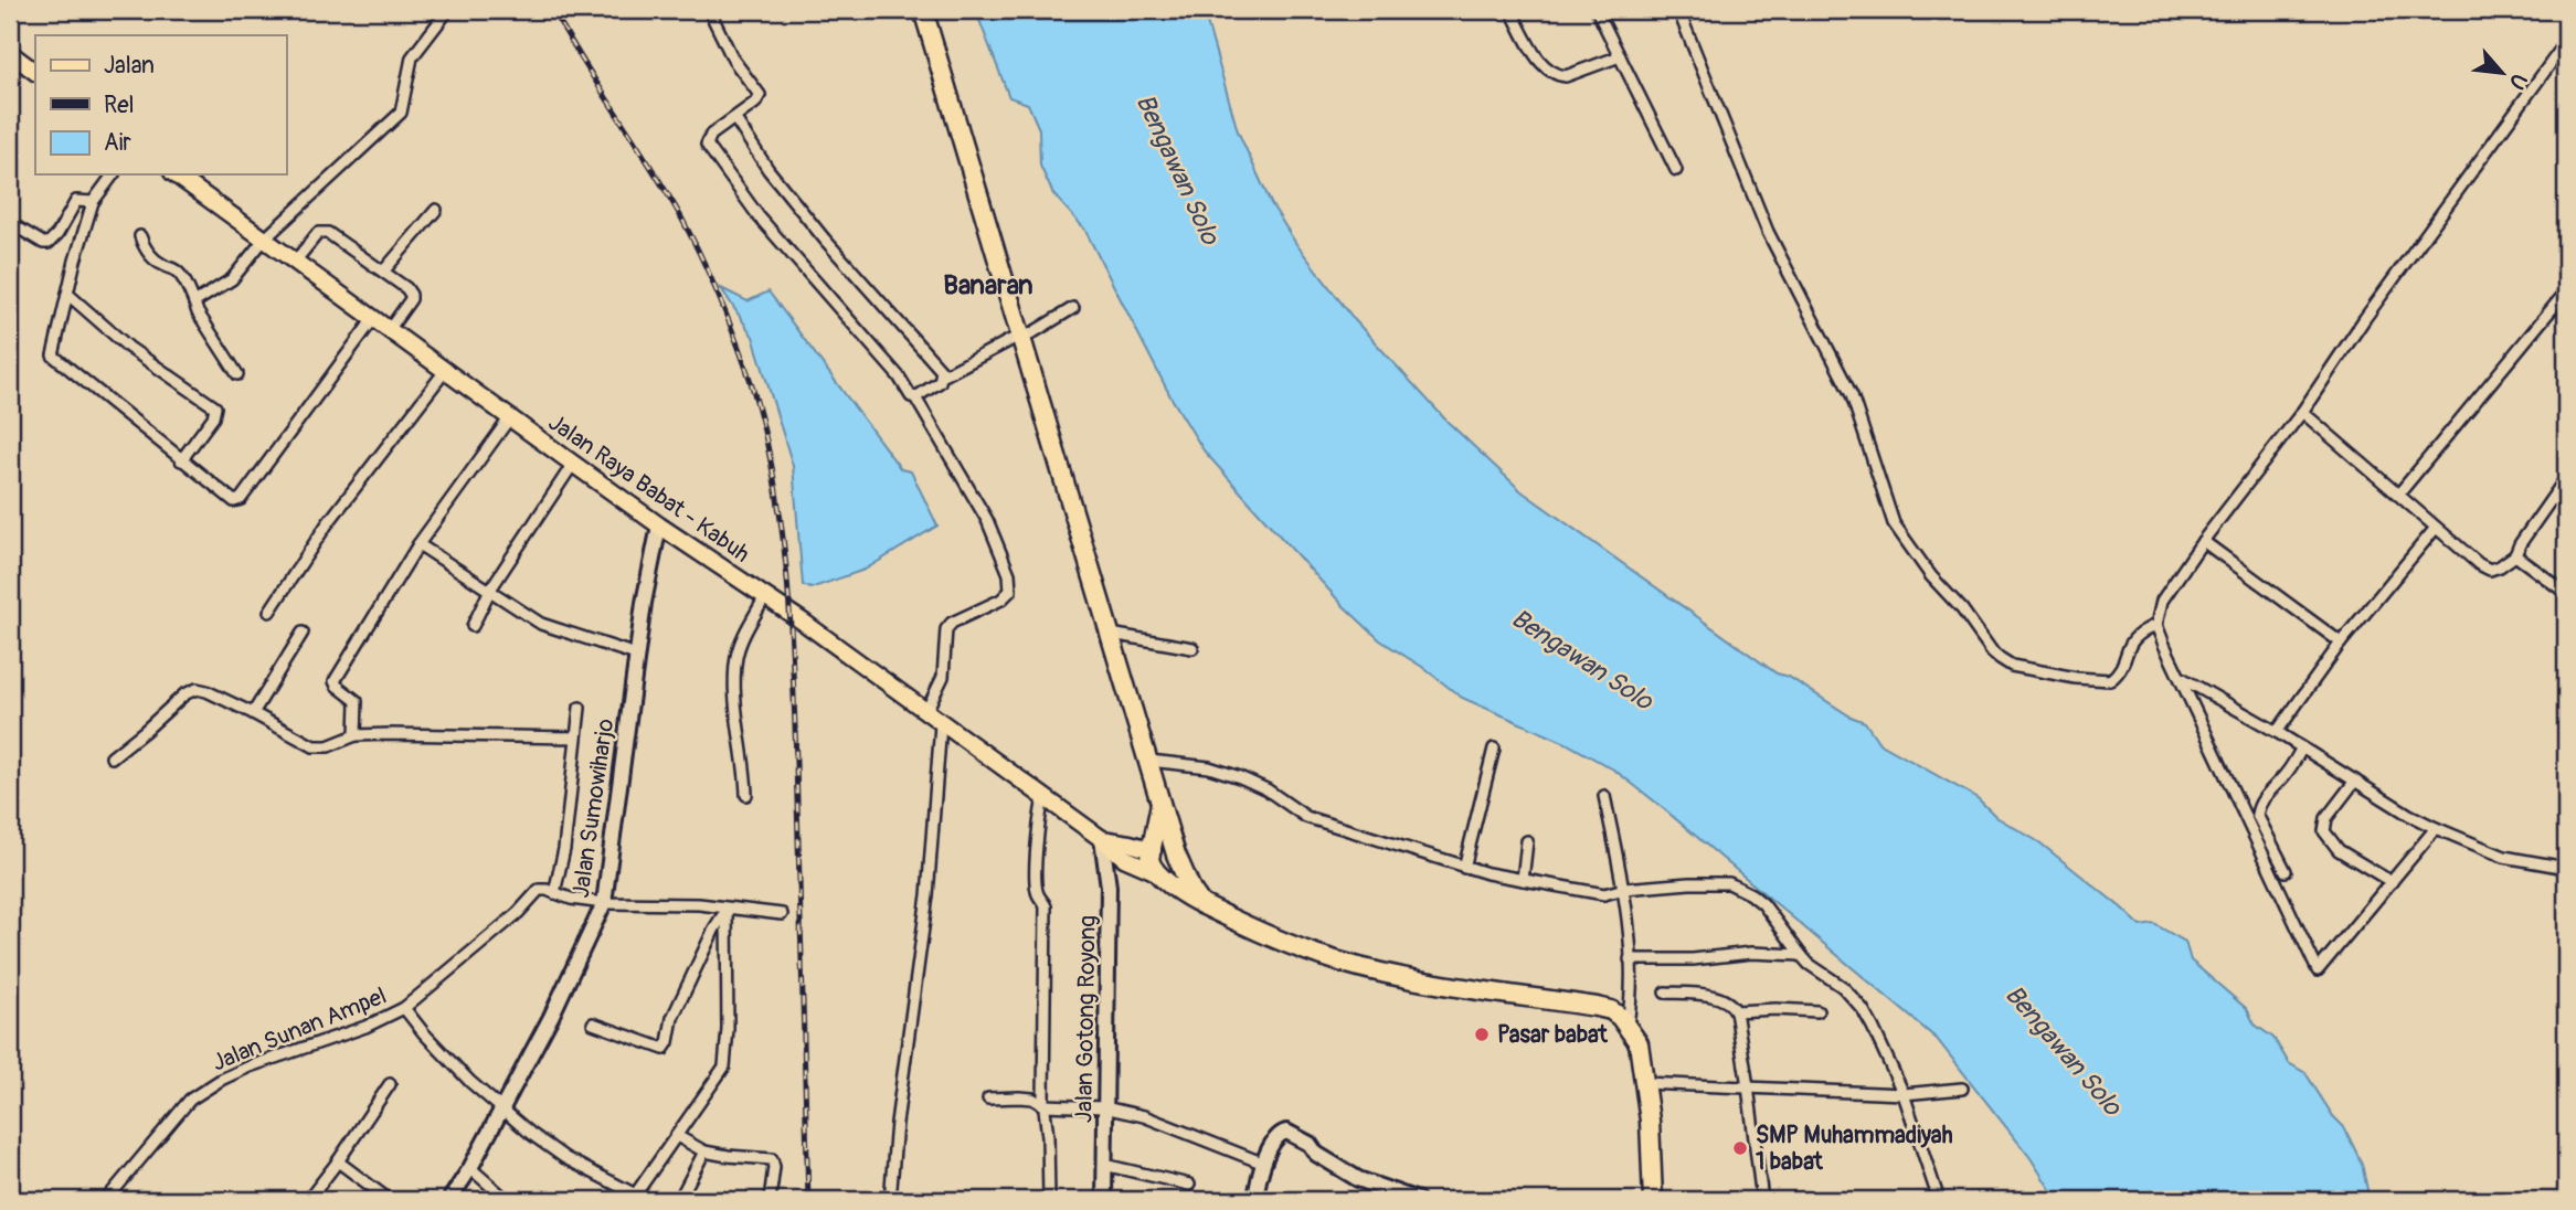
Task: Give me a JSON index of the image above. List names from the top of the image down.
{
  "streets": {
    "main road": ["Jalan Raya Babat - Kabuh"],
    "street": ["Jalan Sumowiharjo", "Jalan Gotong Royong", "Jalan Sunan Ampel"]
  },
  "crossings": [
    ["Jalan Raya Babat - Kabuh", "Jalan Sumowiharjo"],
    ["Jalan Raya Babat - Kabuh", "Jalan Gotong Royong"]
  ],
  "districts": ["Banaran"],
  "water": ["Bengawan Solo"],
  "places": ["Pasar babat", "SMP Muhammadiyah 1 babat"],
  "legend": ["Jalan", "Rel", "Air"],
  "north": "bottom right"
}
